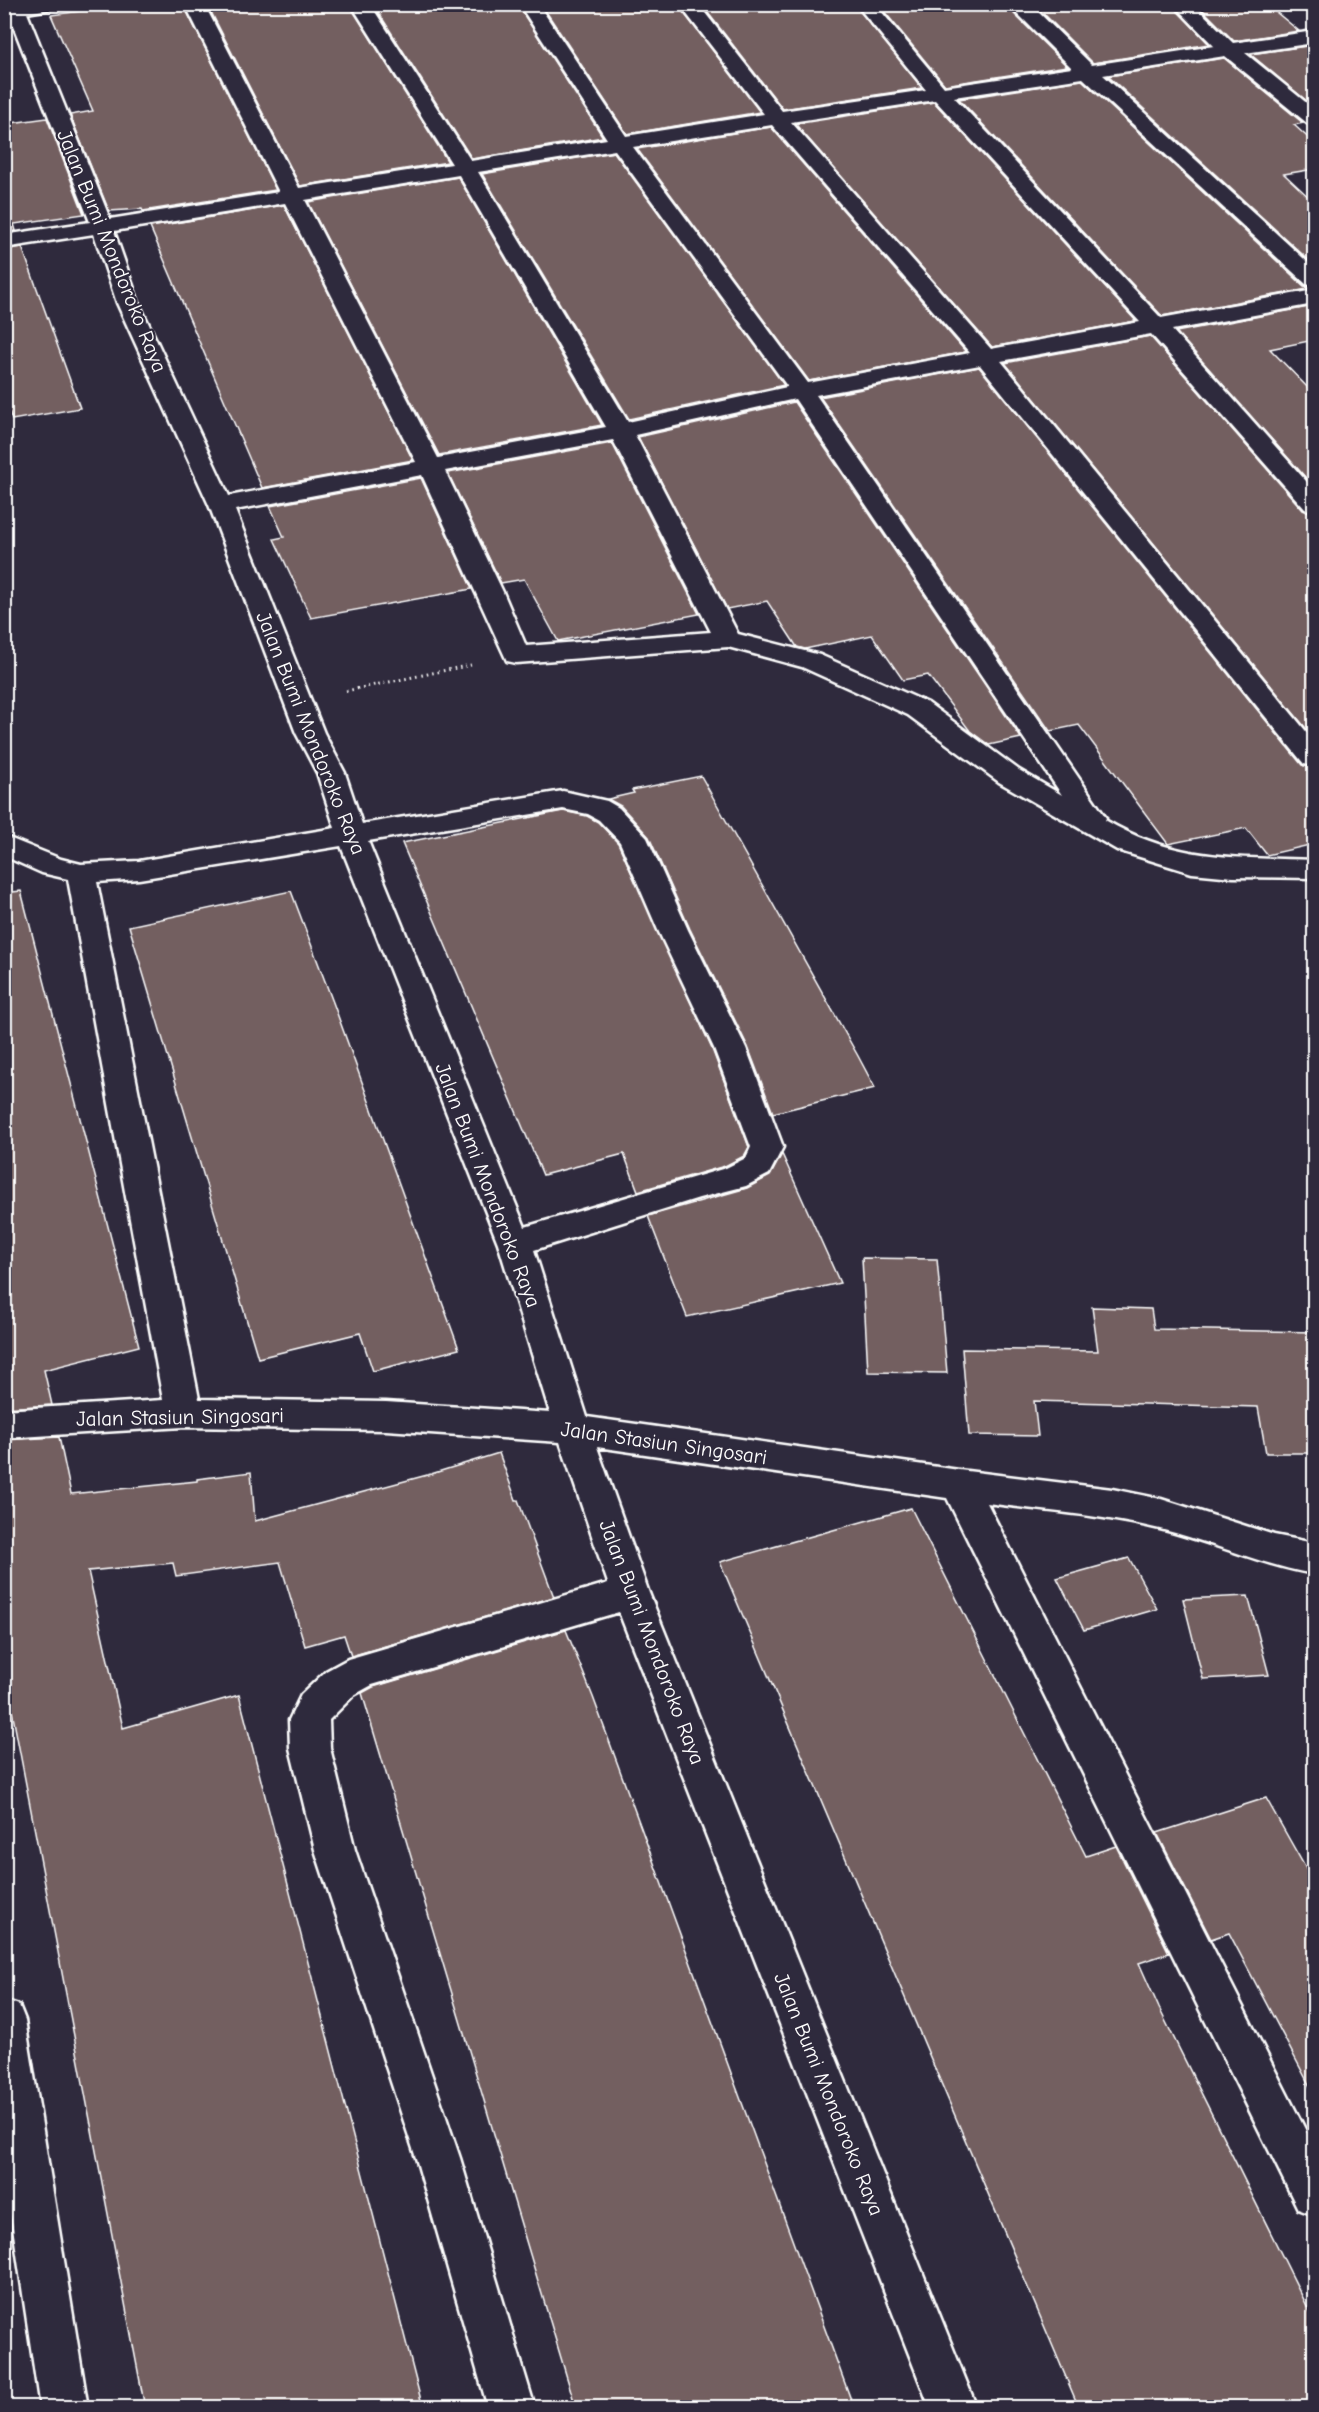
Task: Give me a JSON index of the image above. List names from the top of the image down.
{
  "streets": {
    "street": ["Jalan Bumi Mondoroko Raya", "Jalan Stasiun Singosari"]
  },
  "crossings": [
    ["Jalan Bumi Mondoroko Raya", "Jalan Stasiun Singosari"]
  ]
}
